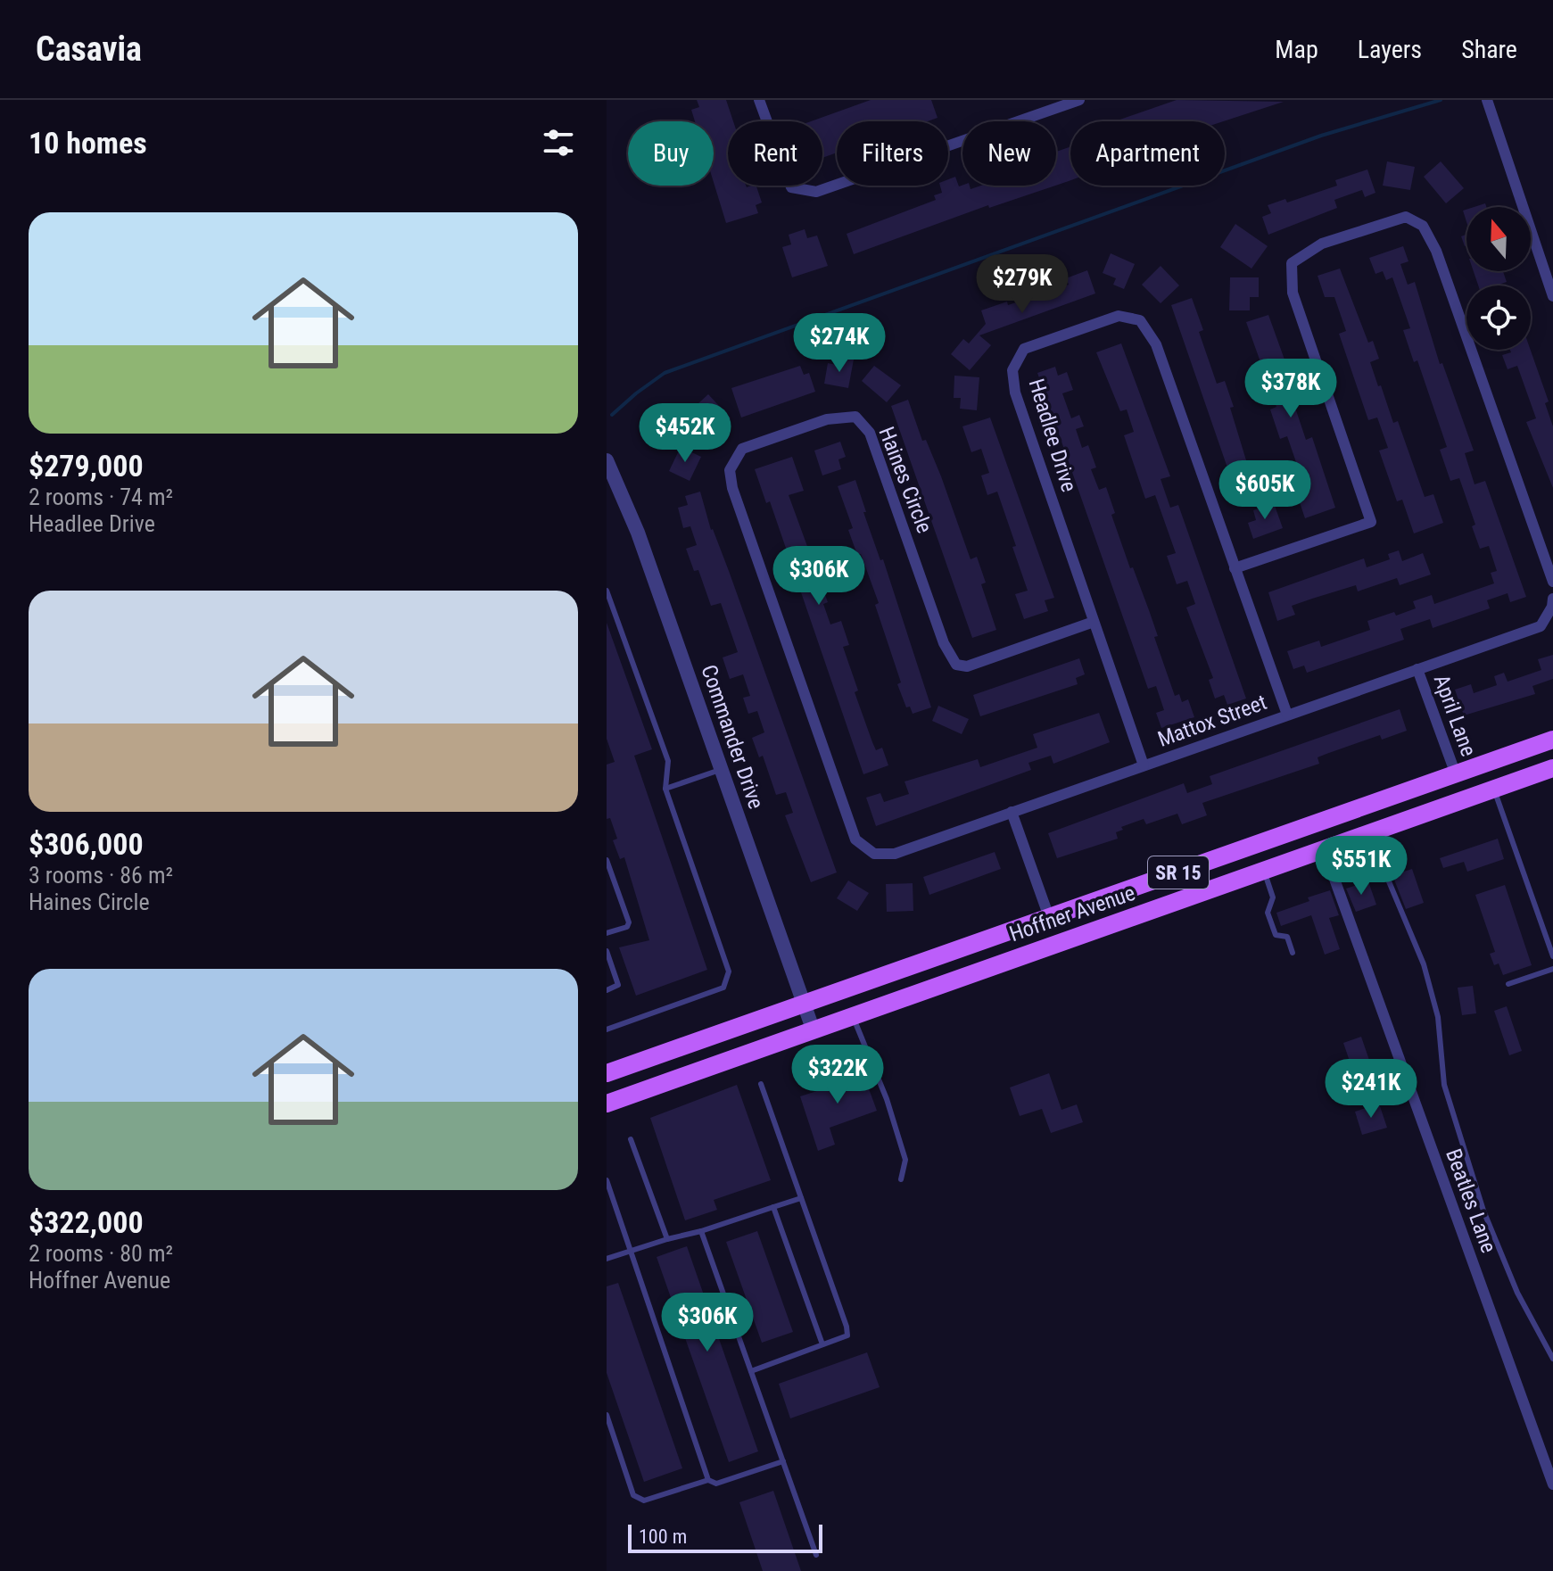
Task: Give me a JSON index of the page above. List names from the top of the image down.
{
  "streets": {
    "main road": ["SR 15", "Hoffner Avenue"],
    "street": [
      "Headlee Drive",
      "Haines Circle",
      "April Lane",
      "Mattox Street",
      "Commander Drive",
      "Beatles Lane"
    ]
  },
  "crossings": [
    ["Headlee Drive", "Haines Circle"],
    ["Headlee Drive", "Mattox Street"],
    ["Haines Circle", "Mattox Street"],
    ["April Lane", "Mattox Street"],
    ["April Lane", "Hoffner Avenue"],
    ["Commander Drive", "Hoffner Avenue"],
    ["Hoffner Avenue", "Beatles Lane"]
  ],
  "scale_bar": "100 m",
  "north": "top",
  "page": {
    "header": "Casavia",
    "nav": ["Map", "Layers", "Share"],
    "heading": "10 homes",
    "chip": [
      "Buy",
      "Rent",
      "Filters",
      "New",
      "Apartment"
    ],
    "list": [
      {
        "name": "$279,000",
        "note": "2 rooms · 74 m² · Headlee Drive"
      },
      {
        "name": "$306,000",
        "note": "3 rooms · 86 m² · Haines Circle"
      },
      {
        "name": "$322,000",
        "note": "2 rooms · 80 m² · Hoffner Avenue"
      }
    ],
    "price": [
      "$279K",
      "$274K",
      "$378K",
      "$452K",
      "$605K",
      "$306K",
      "$551K",
      "$322K",
      "$241K",
      "$306K"
    ],
    "scale": "100 m"
  }
}
